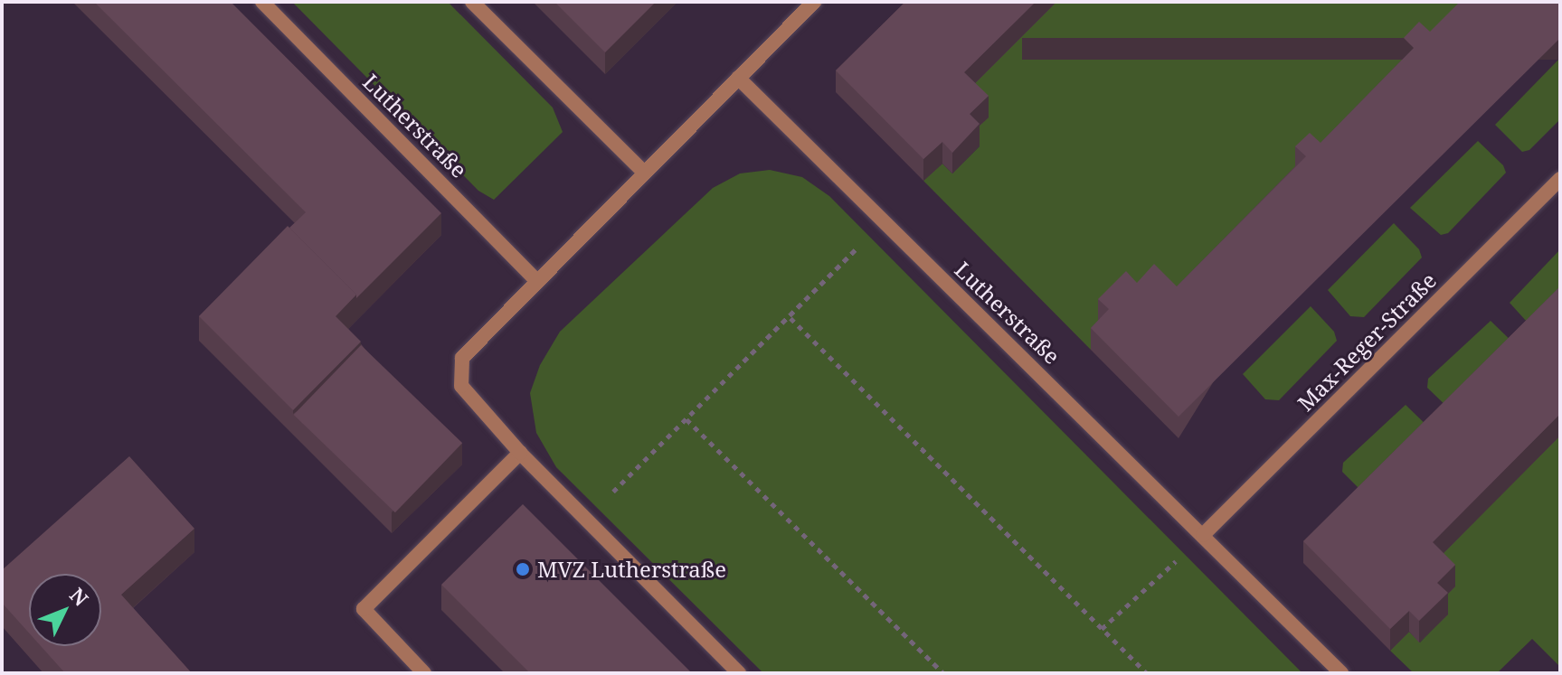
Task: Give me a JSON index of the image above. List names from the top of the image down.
{
  "streets": {
    "street": ["Lutherstraße", "Max-Reger-Straße"]
  },
  "crossings": [
    ["Lutherstraße", "Max-Reger-Straße"]
  ],
  "places": ["MVZ Lutherstraße"],
  "north": "top right"
}
